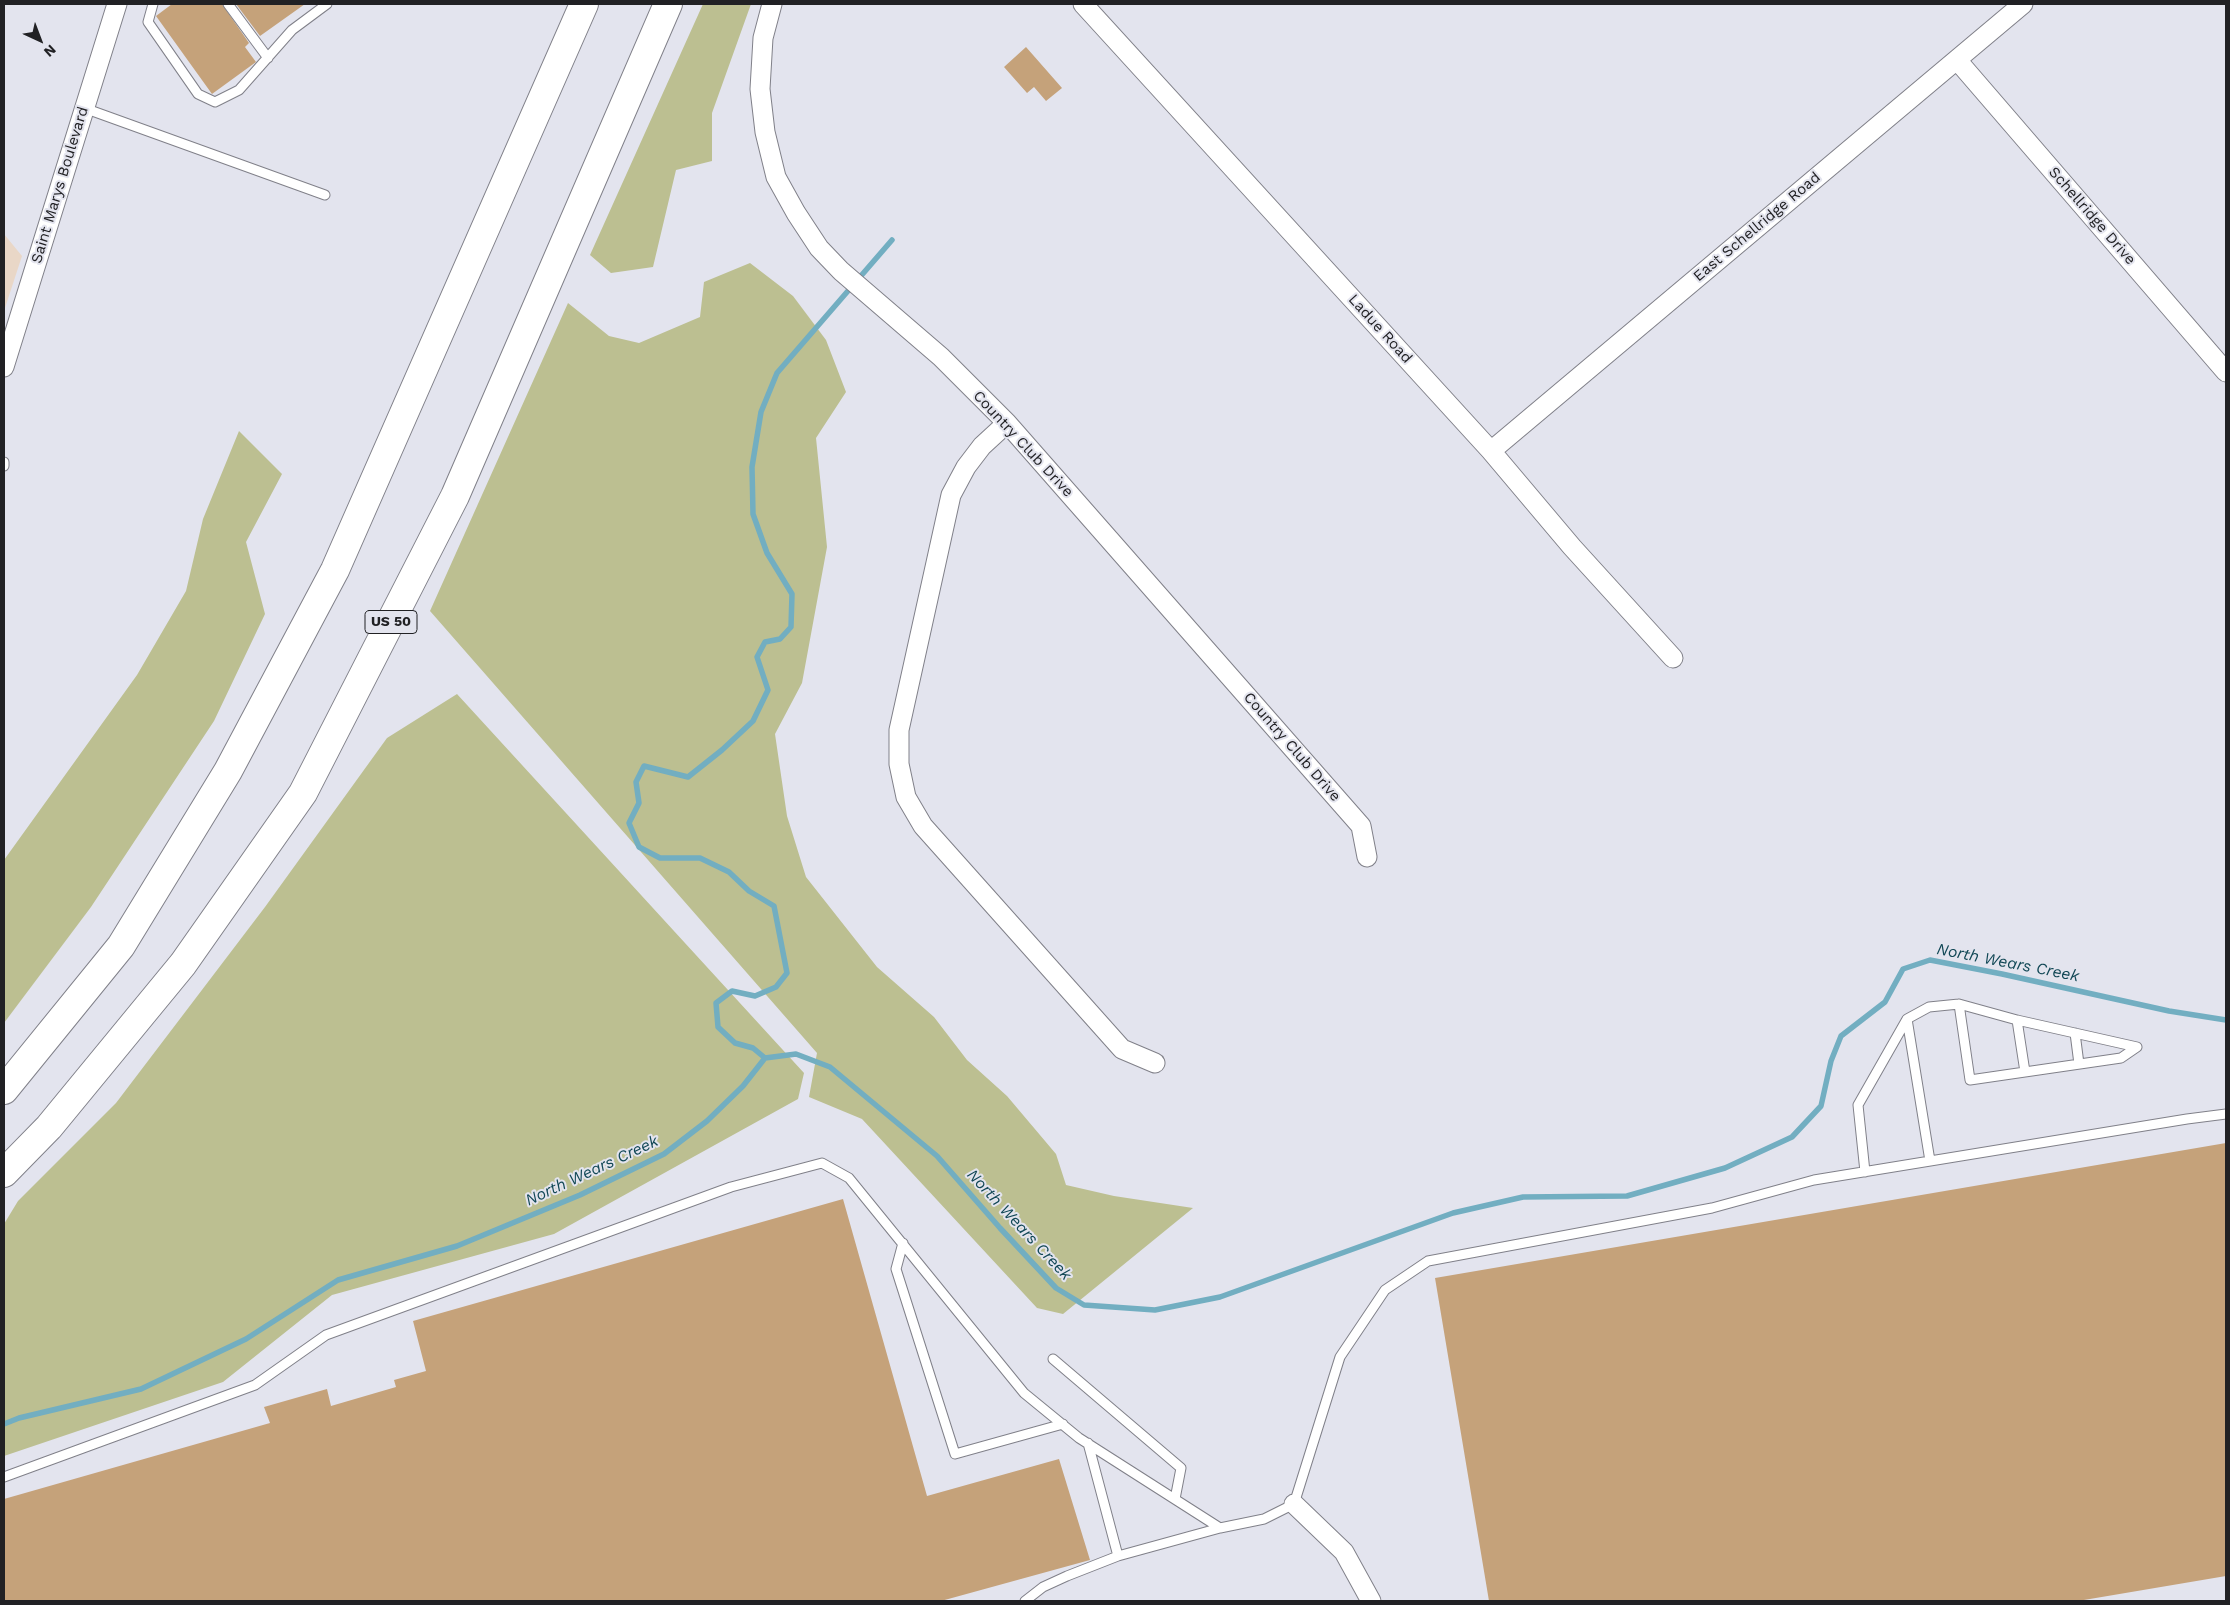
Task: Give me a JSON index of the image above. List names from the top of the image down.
{
  "streets": {
    "highway": ["US 50"],
    "street": [
      "Saint Marys Boulevard",
      "Schellridge Drive",
      "East Schellridge Road",
      "Ladue Road",
      "Country Club Drive"
    ]
  },
  "crossings": [
    ["Schellridge Drive", "East Schellridge Road"],
    ["East Schellridge Road", "Ladue Road"]
  ],
  "water": ["North Wears Creek"],
  "north": "bottom right"
}
